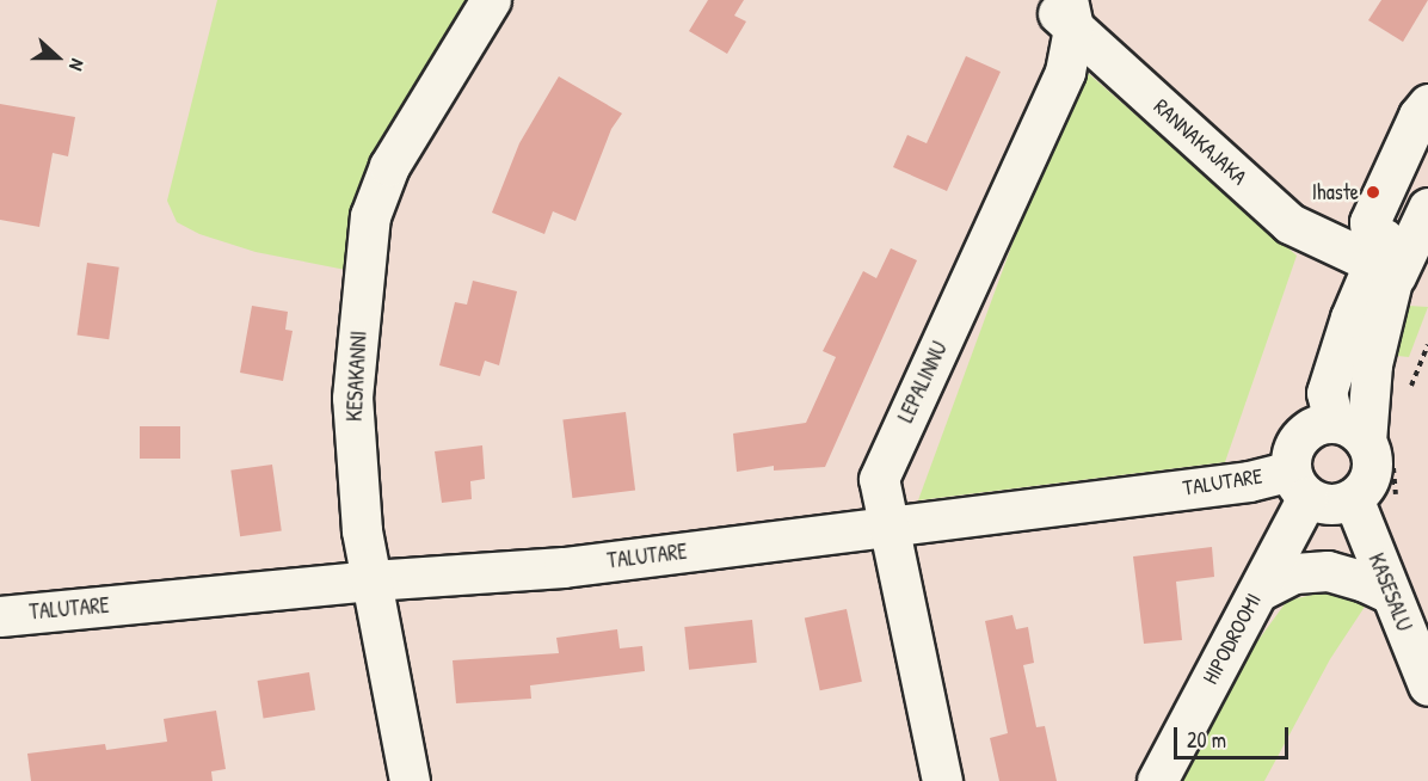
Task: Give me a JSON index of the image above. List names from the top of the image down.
{
  "streets": {
    "street": [
      "RANNAKAJAKA",
      "KESAKANNI",
      "LEPALINNU",
      "TALUTARE",
      "KASESALU",
      "HIPODROOMI"
    ]
  },
  "crossings": [
    ["RANNAKAJAKA", "LEPALINNU"],
    ["KESAKANNI", "TALUTARE"],
    ["LEPALINNU", "TALUTARE"],
    ["TALUTARE", "KASESALU"],
    ["TALUTARE", "HIPODROOMI"],
    ["KASESALU", "HIPODROOMI"]
  ],
  "places": ["Ihaste"],
  "scale_bar": "20 m",
  "north": "right"
}
